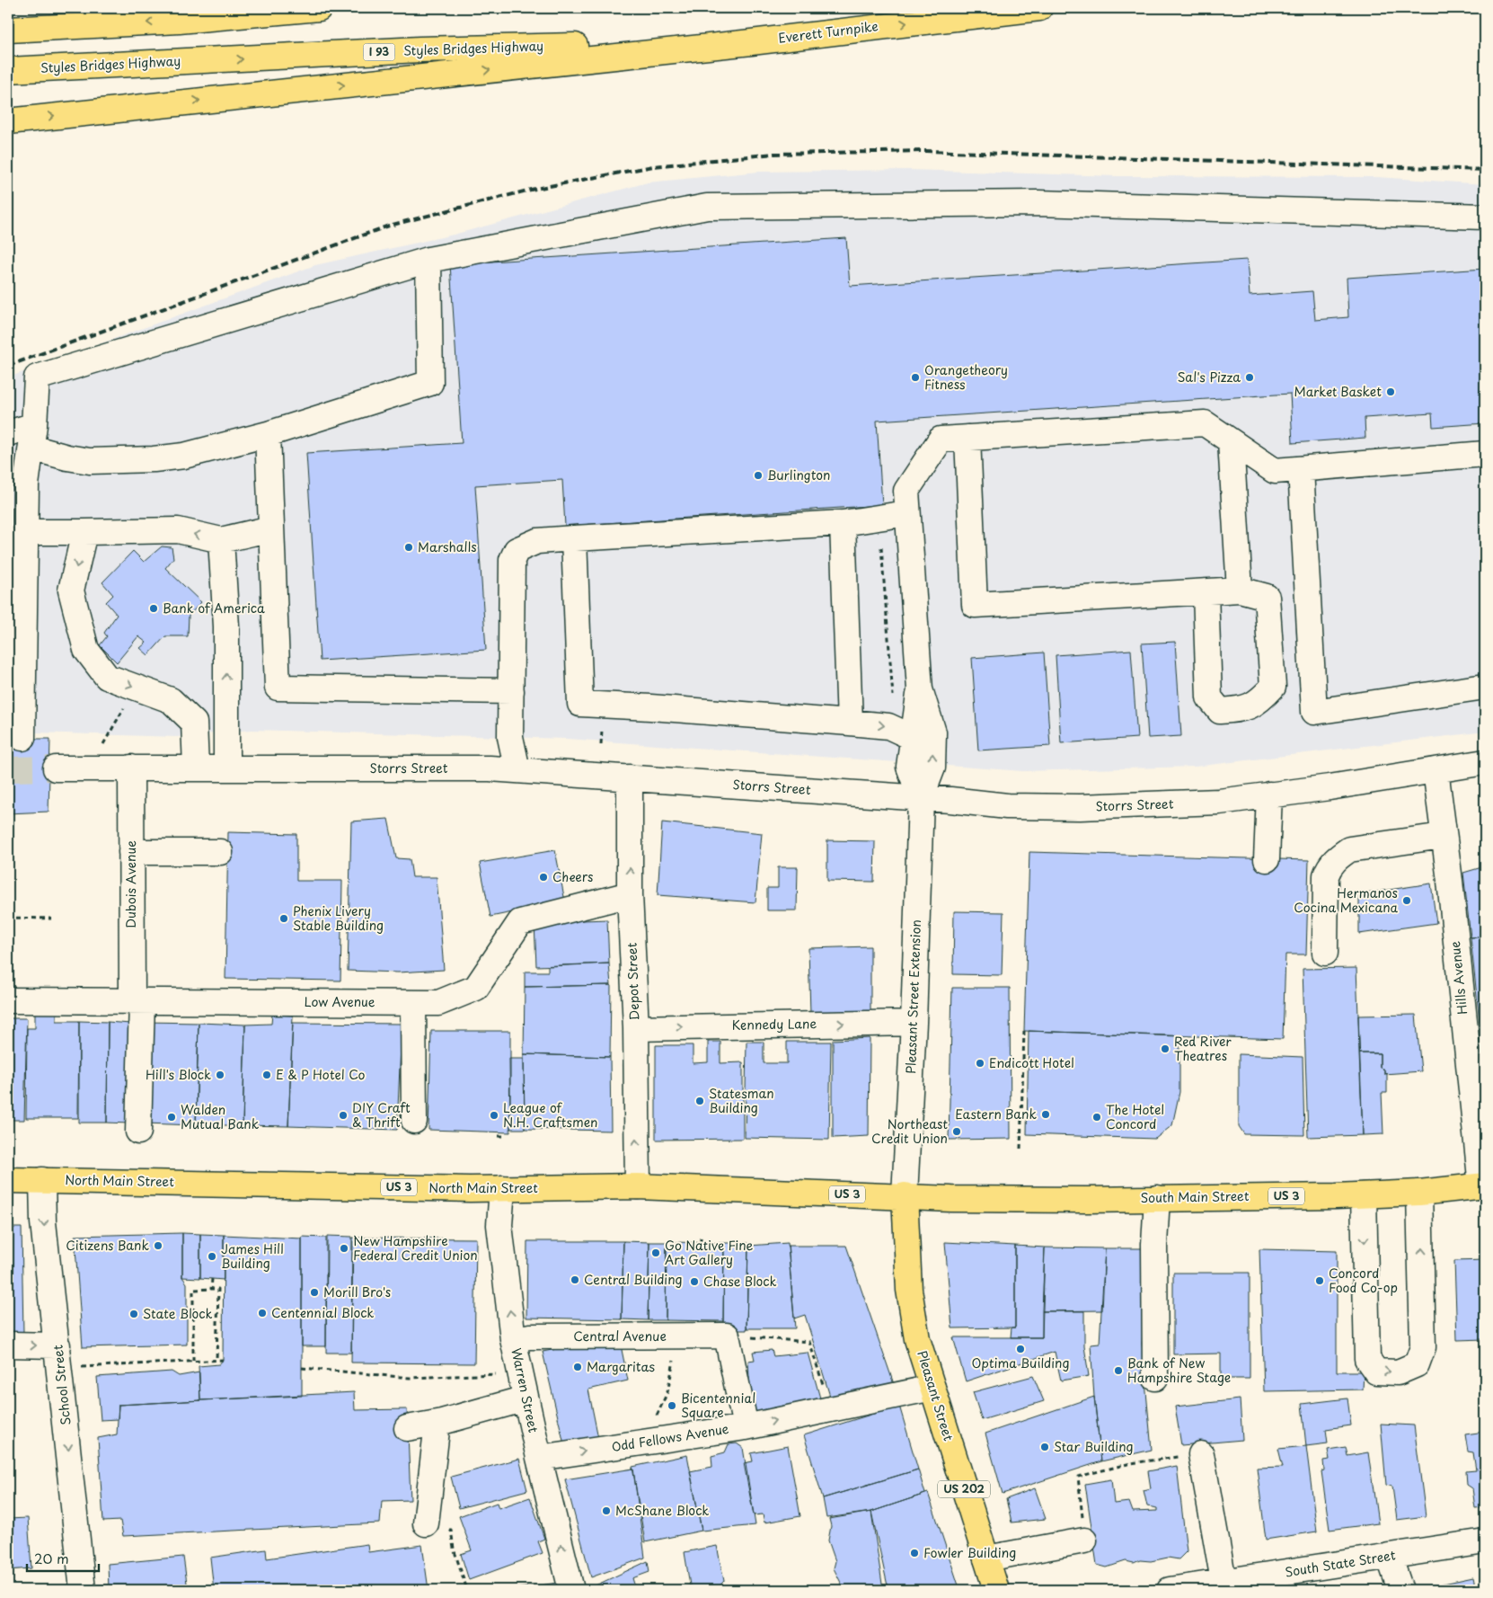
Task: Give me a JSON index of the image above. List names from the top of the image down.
{
  "streets": {
    "main road": [
      "Everett Turnpike",
      "Styles Bridges Highway",
      "I 93",
      "North Main Street",
      "US 3",
      "South Main Street",
      "Pleasant Street",
      "US 202"
    ],
    "street": [
      "Storrs Street",
      "Dubois Avenue",
      "Hills Avenue",
      "Depot Street",
      "Pleasant Street Extension",
      "Low Avenue",
      "Kennedy Lane",
      "Central Avenue",
      "School Street",
      "Warren Street",
      "Odd Fellows Avenue",
      "South State Street"
    ]
  },
  "crossings": [
    ["Everett Turnpike", "Styles Bridges Highway"],
    ["Storrs Street", "Dubois Avenue"],
    ["Storrs Street", "Hills Avenue"],
    ["Storrs Street", "Depot Street"],
    ["Storrs Street", "Pleasant Street Extension"],
    ["Dubois Avenue", "Low Avenue"],
    ["Hills Avenue", "South Main Street"],
    ["Depot Street", "Low Avenue"],
    ["Depot Street", "Kennedy Lane"],
    ["Depot Street", "North Main Street"],
    ["Pleasant Street Extension", "Kennedy Lane"],
    ["Pleasant Street Extension", "North Main Street"],
    ["Pleasant Street Extension", "South Main Street"],
    ["Pleasant Street Extension", "Pleasant Street"],
    ["North Main Street", "South Main Street"],
    ["North Main Street", "School Street"],
    ["North Main Street", "Warren Street"],
    ["North Main Street", "Pleasant Street"],
    ["South Main Street", "Pleasant Street"],
    ["Central Avenue", "Warren Street"],
    ["Warren Street", "Odd Fellows Avenue"],
    ["Pleasant Street", "Odd Fellows Avenue"]
  ],
  "one_way": [
    "Everett Turnpike",
    "Depot Street",
    "Kennedy Lane",
    "School Street",
    "Warren Street",
    "Odd Fellows Avenue"
  ],
  "places": [
    "Orangetheory Fitness",
    "Sal's Pizza",
    "Market Basket",
    "Burlington",
    "Marshalls",
    "Bank of America",
    "Cheers",
    "Hermanos Cocina Mexicana",
    "Phenix Livery Stable Building",
    "Red River Theatres",
    "Endicott Hotel",
    "Hill's Block",
    "E & P Hotel Co",
    "Statesman Building",
    "Eastern Bank",
    "DIY Craft & Thrift",
    "League of N.H. Craftsmen",
    "Walden Mutual Bank",
    "The Hotel Concord",
    "Northeast Credit Union",
    "Citizens Bank",
    "New Hampshire Federal Credit Union",
    "Go Native Fine Art Gallery",
    "James Hill Building",
    "Central Building",
    "Concord Food Co-op",
    "Chase Block",
    "Morill Bro's",
    "Centennial Block",
    "State Block",
    "Optima Building",
    "Margaritas",
    "Bank of New Hampshire Stage",
    "Bicentennial Square",
    "Star Building",
    "McShane Block",
    "Fowler Building"
  ],
  "scale_bar": "20 m"
}
